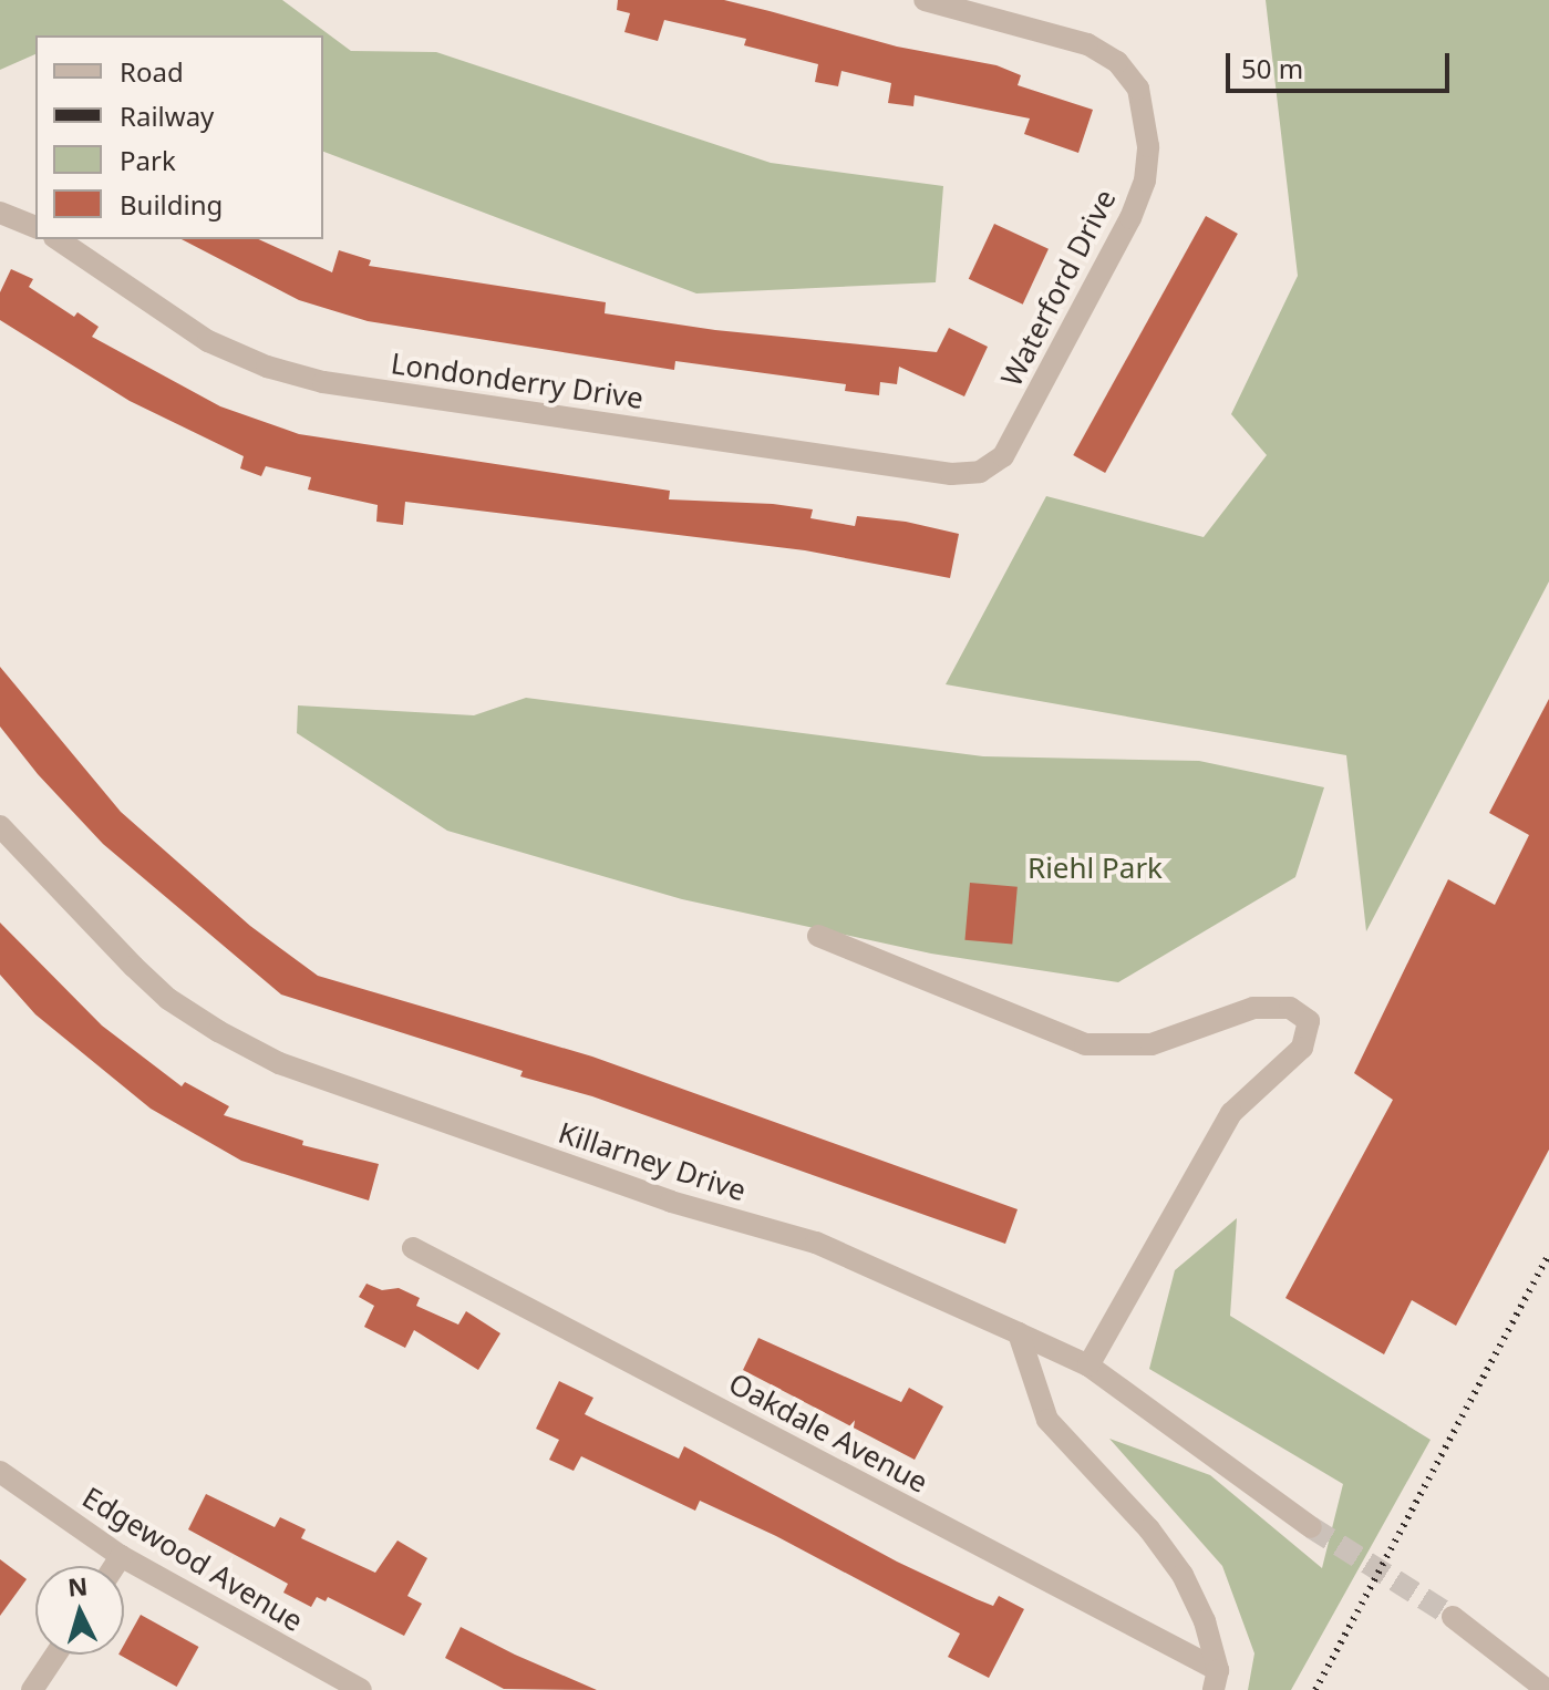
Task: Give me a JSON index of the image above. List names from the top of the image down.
{
  "streets": {
    "street": [
      "Waterford Drive",
      "Londonderry Drive",
      "Killarney Drive",
      "Oakdale Avenue",
      "Edgewood Avenue"
    ]
  },
  "crossings": [
    ["Waterford Drive", "Londonderry Drive"]
  ],
  "parks": ["Riehl Park"],
  "legend": [
    "Road",
    "Railway",
    "Park",
    "Building"
  ],
  "scale_bar": "50 m",
  "north": "top"
}
